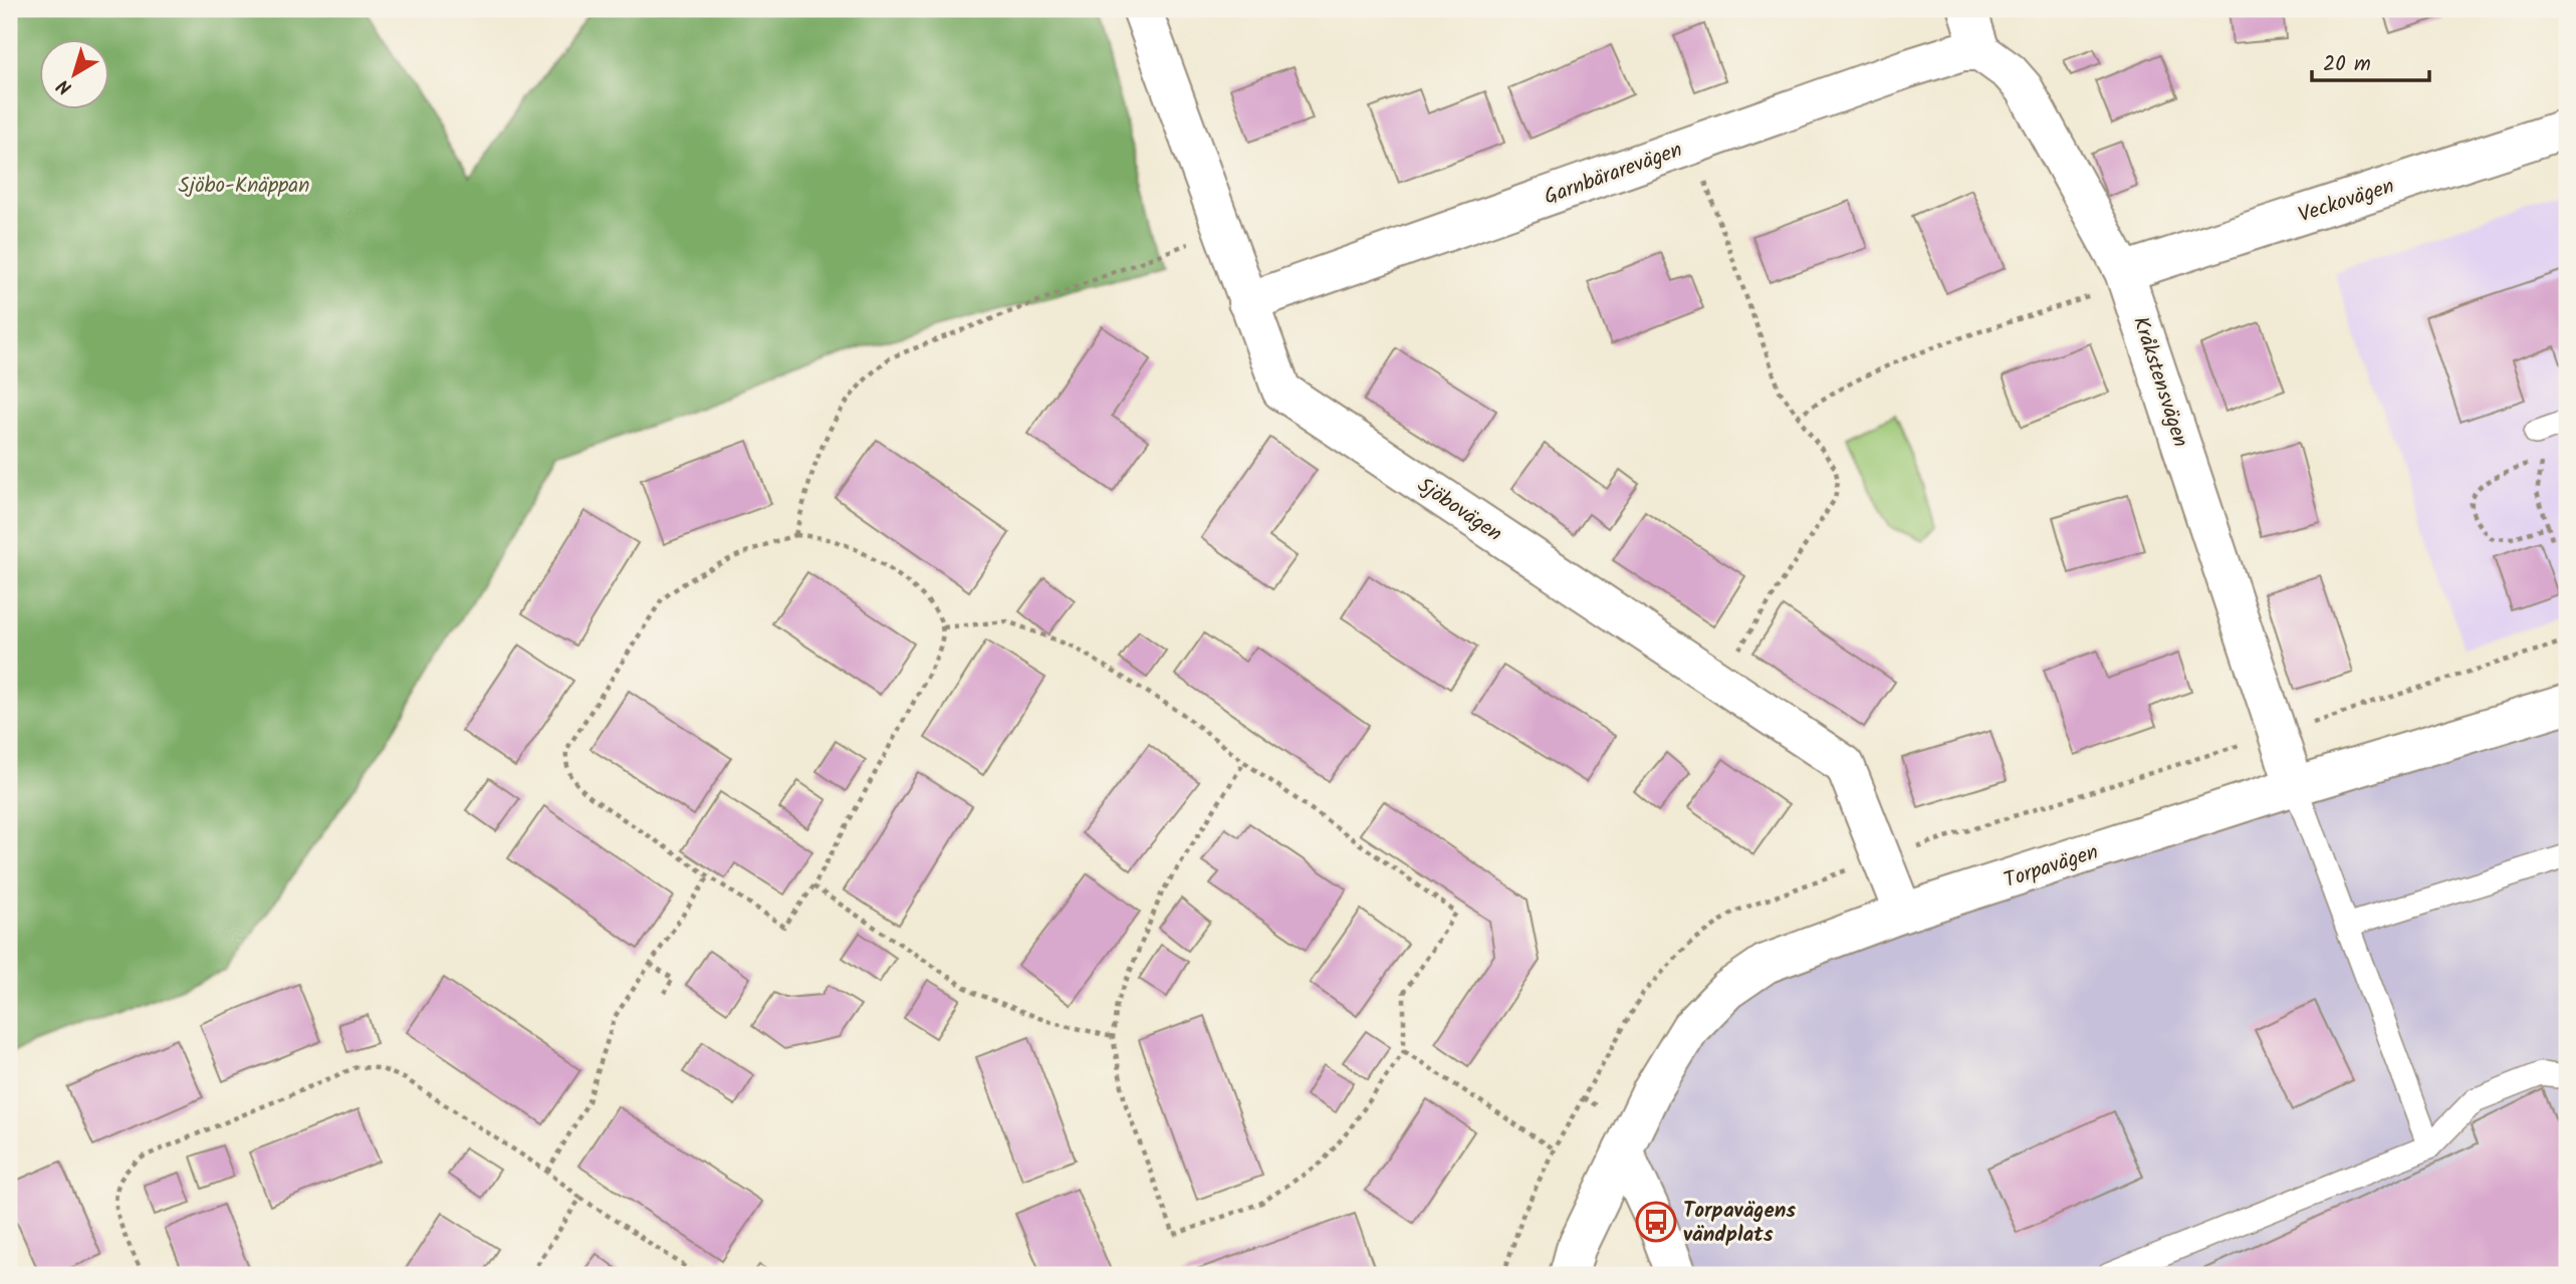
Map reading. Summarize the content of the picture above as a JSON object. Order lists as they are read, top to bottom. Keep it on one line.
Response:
{"streets":{"street":["Garnbärarevägen","Veckovägen","Kråkstensvägen","Sjöbovägen","Torpavägen"]},"crossings":[["Garnbärarevägen","Kråkstensvägen"],["Garnbärarevägen","Sjöbovägen"],["Veckovägen","Kråkstensvägen"],["Kråkstensvägen","Torpavägen"],["Sjöbovägen","Torpavägen"]],"parks":["Sjöbo-Knäppan"],"places":{"bus stop":["Torpavägens vändplats"]},"scale_bar":"20 m","north":"bottom left"}
